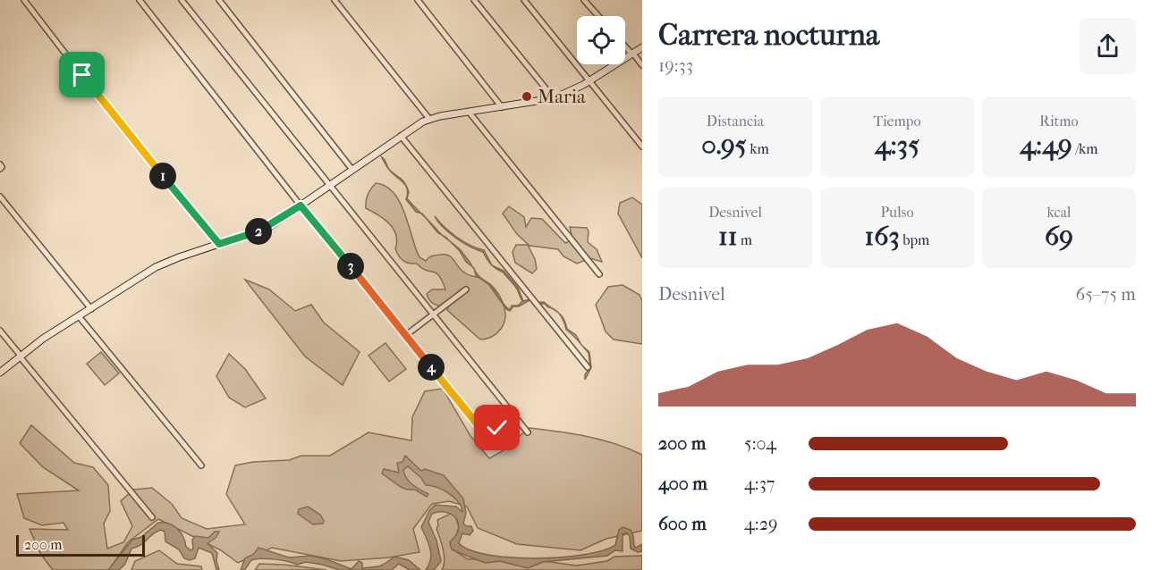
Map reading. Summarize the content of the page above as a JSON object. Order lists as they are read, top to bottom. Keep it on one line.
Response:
{"places":["Maria"],"scale_bar":"200 m","page":{"heading":["Carrera nocturna","19:33"],"stats":[["Distancia","0.95 km"],["Tiempo","4:35"],["Ritmo","4:49 /km"],["Desnivel","11 m"],["Pulso","163 bpm"],["kcal","69"]],"pins":["1","2","3","4"],"chart":["Desnivel","65–75 m"],"list":[{"name":"200 m","note":"5:04"},{"name":"400 m","note":"4:37"},{"name":"600 m","note":"4:29"}],"scale":"200 m"}}
